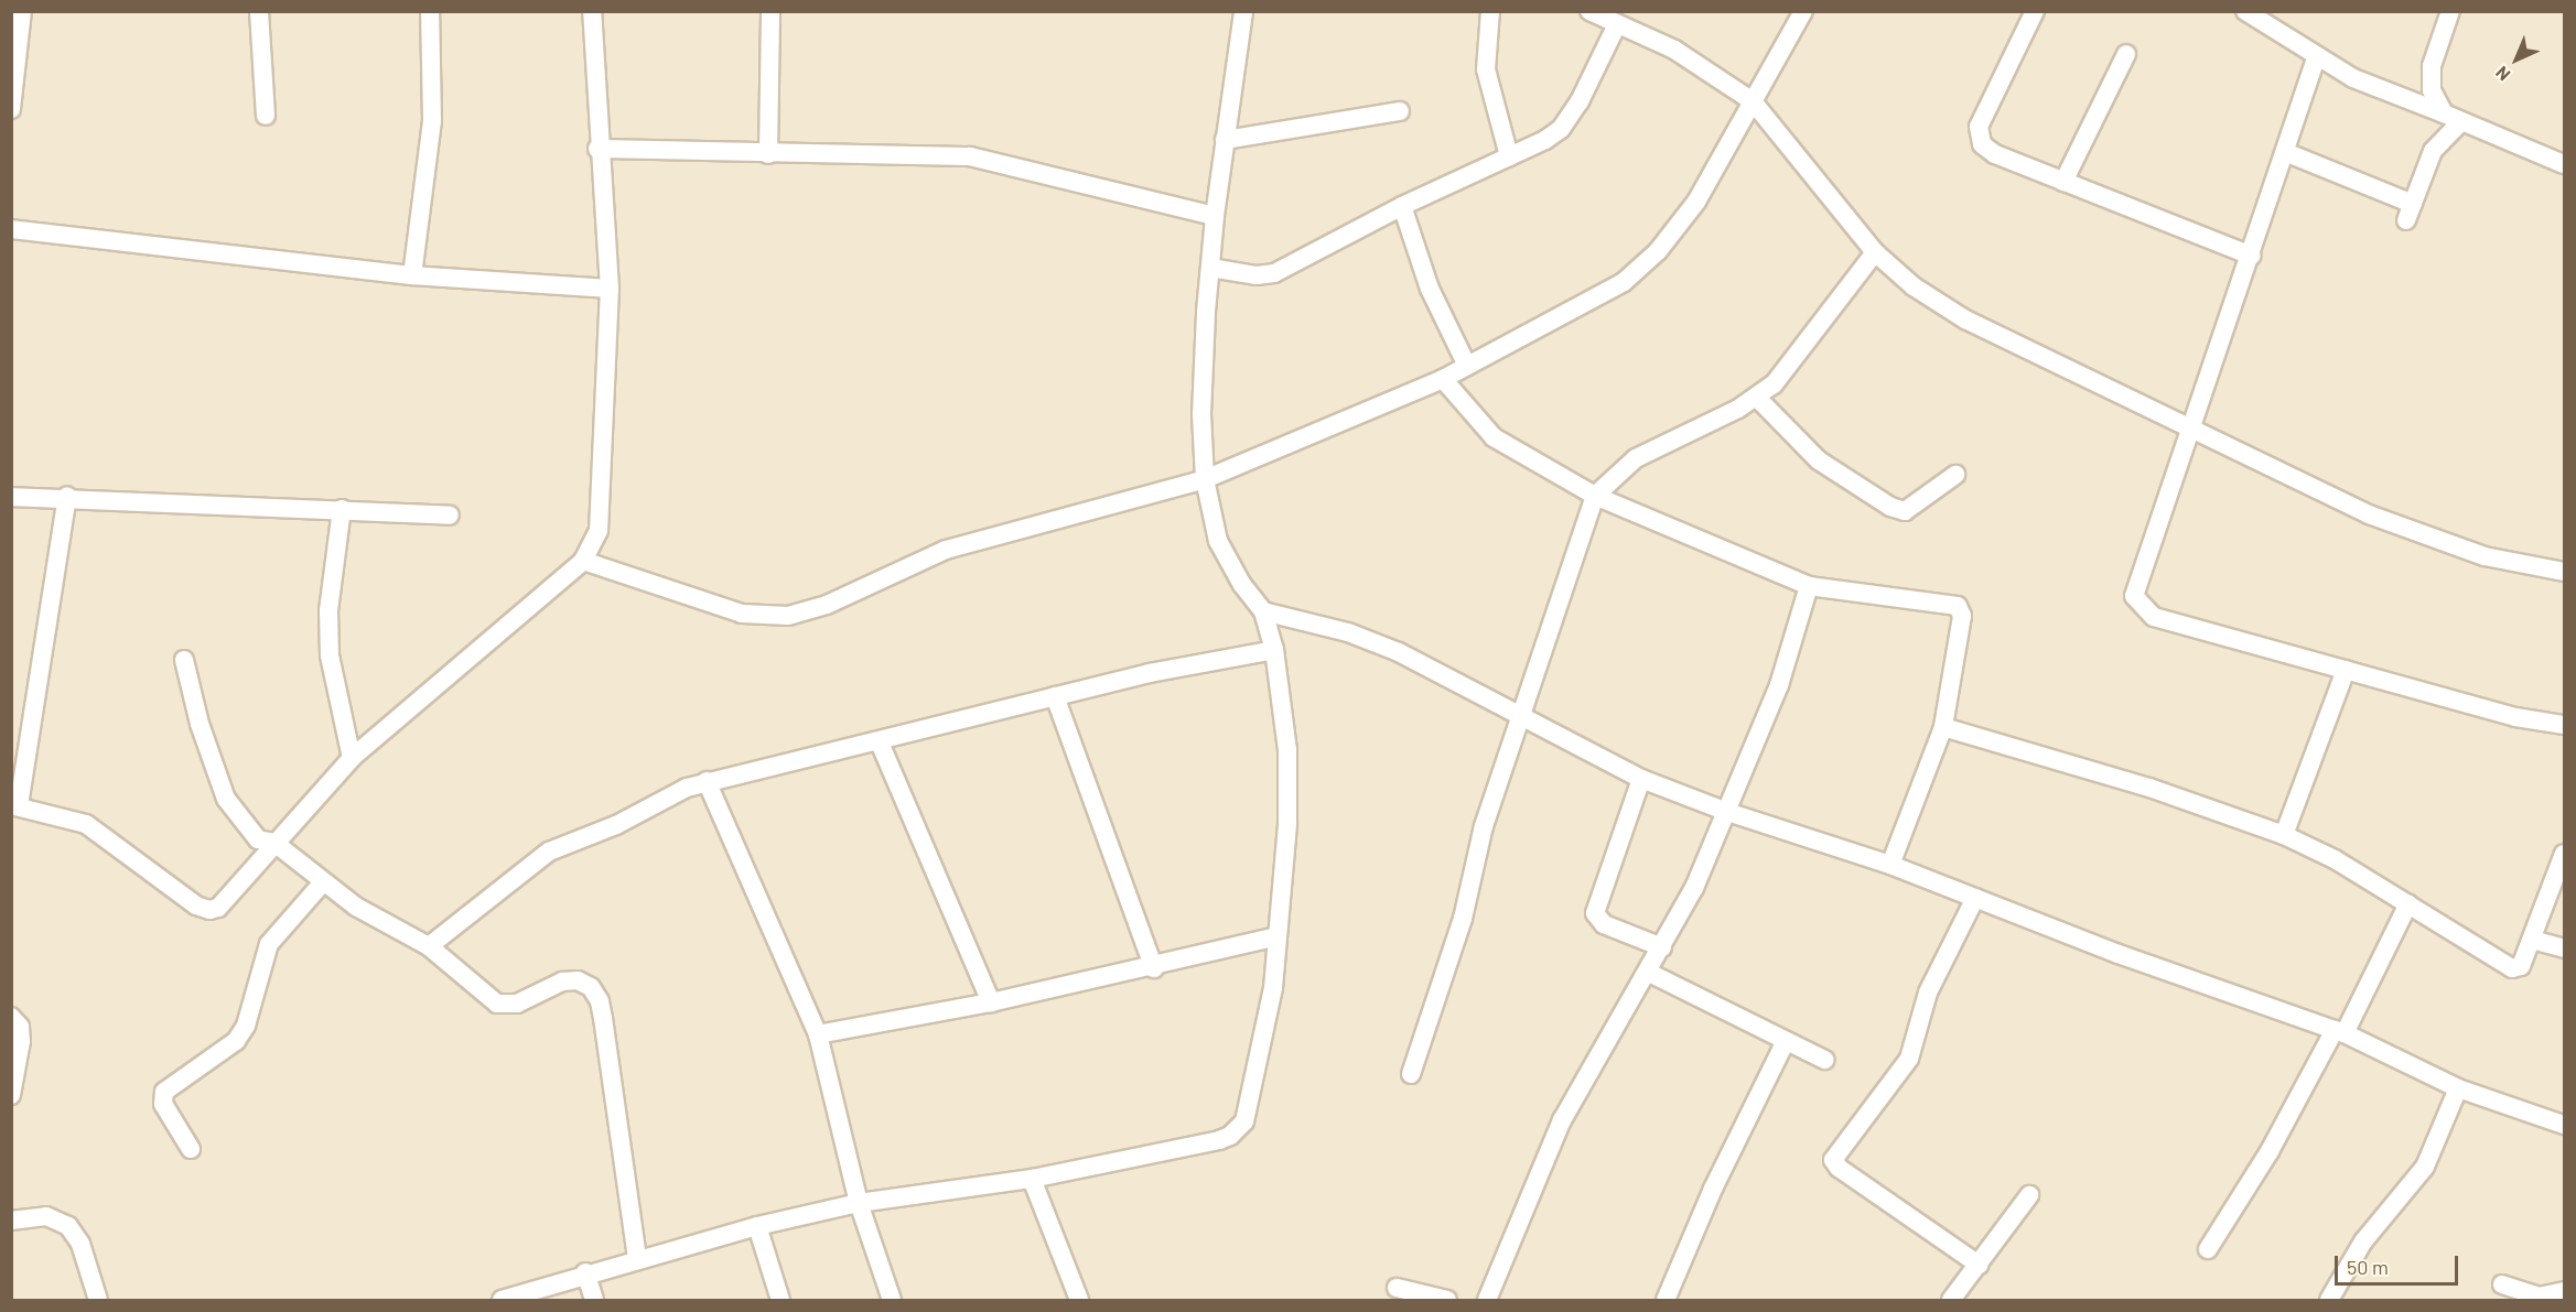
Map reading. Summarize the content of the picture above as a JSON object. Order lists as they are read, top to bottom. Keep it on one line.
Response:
{"scale_bar":"50 m","north":"bottom left"}
